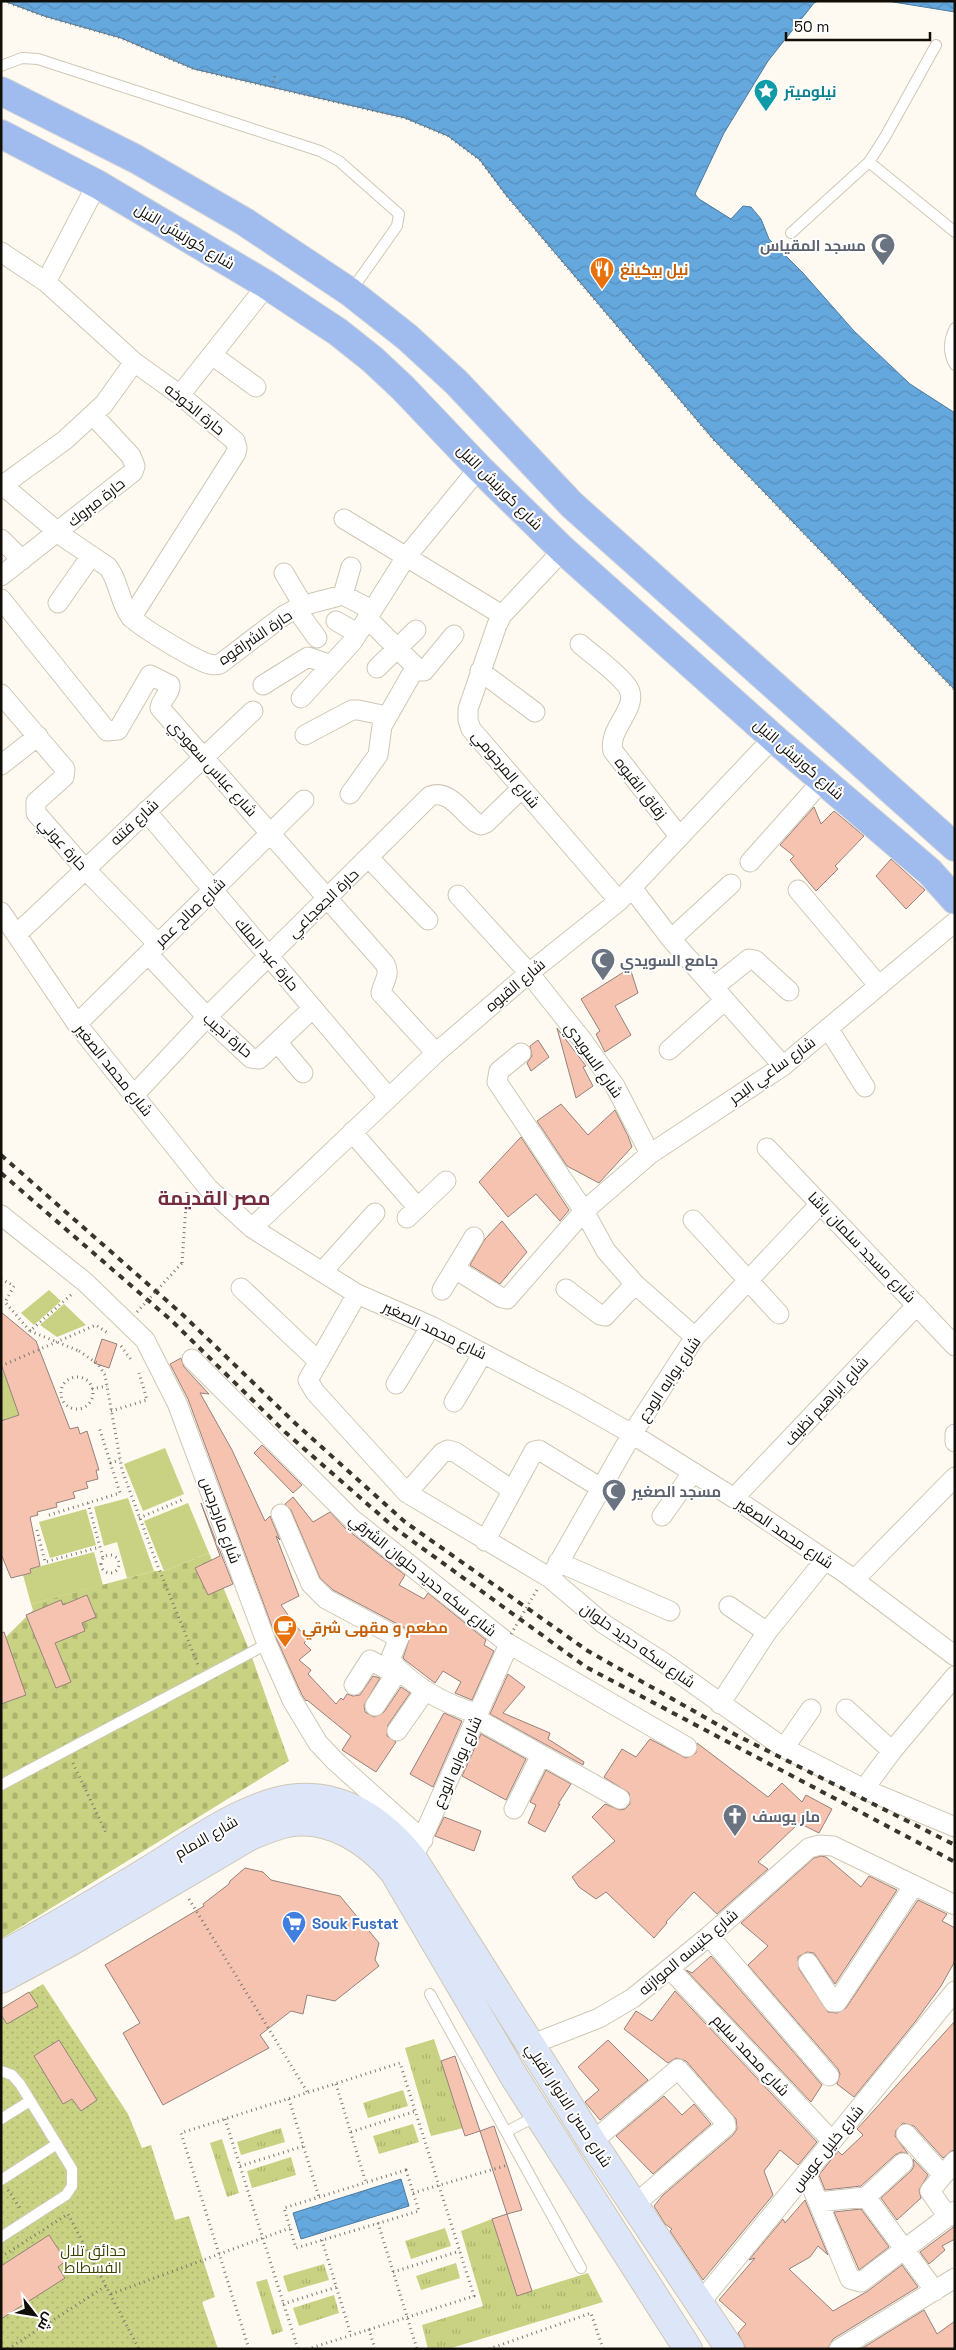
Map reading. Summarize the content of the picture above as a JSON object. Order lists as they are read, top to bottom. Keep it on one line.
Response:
{"streets":{"highway":["شارع كورنيش النيل"],"main road":["شارع الامام","شارع حسن الانوار القبلي"],"street":["حارة الخوخه","حارة مبروك","حارة الشراقوه","شارع عباس سعودي","شارع المرحومي","زقاق القبوه","شارع فتنه","حارة عوني","حارة الجعجاعي","شارع صالح عمر","حارة عبد الملك","شارع القبوه","حارة نجيب","شارع السويدي","شارع محمد الصغير","شارع ساعي البحر","شارع مسجد سلمان باشا","شارع بوابه الودع","شارع ابراهيم نظيف","شارع مارجرجس","شارع سكه حديد حلوان الشرقي","شارع سكه حديد حلوان","شارع كنيسه الموازنه","شارع محمد سليم","شارع خليل عويس"]},"crossings":[["شارع كورنيش النيل","شارع المرحومي"],["شارع كورنيش النيل","شارع القبوه"],["حارة الخوخه","حارة الشراقوه"],["شارع عباس سعودي","شارع فتنه"],["شارع عباس سعودي","حارة الجعجاعي"],["شارع عباس سعودي","شارع صالح عمر"],["شارع عباس سعودي","شارع القبوه"],["شارع المرحومي","حارة الجعجاعي"],["شارع المرحومي","شارع القبوه"],["شارع المرحومي","شارع ساعي البحر"],["زقاق القبوه","شارع القبوه"],["شارع فتنه","حارة عوني"],["شارع فتنه","حارة عبد الملك"],["شارع فتنه","شارع محمد الصغير"],["حارة عوني","شارع صالح عمر"],["حارة عوني","حارة نجيب"],["حارة الجعجاعي","حارة عبد الملك"],["حارة الجعجاعي","حارة نجيب"],["حارة الجعجاعي","شارع محمد الصغير"],["شارع صالح عمر","حارة عبد الملك"],["شارع صالح عمر","حارة نجيب"],["شارع صالح عمر","شارع محمد الصغير"],["حارة عبد الملك","شارع القبوه"],["حارة عبد الملك","حارة نجيب"],["شارع القبوه","شارع السويدي"],["شارع القبوه","شارع محمد الصغير"],["شارع السويدي","شارع ساعي البحر"],["شارع محمد الصغير","شارع بوابه الودع"],["شارع محمد الصغير","شارع ابراهيم نظيف"],["شارع مسجد سلمان باشا","شارع بوابه الودع"],["شارع مسجد سلمان باشا","شارع ابراهيم نظيف"],["شارع بوابه الودع","شارع مارجرجس"],["شارع بوابه الودع","شارع سكه حديد حلوان الشرقي"],["شارع بوابه الودع","شارع سكه حديد حلوان"],["شارع بوابه الودع","شارع الامام"],["شارع بوابه الودع","شارع حسن الانوار القبلي"],["شارع مارجرجس","شارع الامام"],["شارع مارجرجس","شارع حسن الانوار القبلي"],["شارع الامام","شارع حسن الانوار القبلي"],["شارع كنيسه الموازنه","شارع محمد سليم"],["شارع كنيسه الموازنه","شارع حسن الانوار القبلي"],["شارع محمد سليم","شارع خليل عويس"],["شارع حسن الانوار القبلي","شارع خليل عويس"]],"districts":["مصر القديمة"],"parks":["حدائق تلال الفسطاط"],"places":{"place":["نيلوميتر"],"mosque":["مسجد المقياس","جامع السويدي","مسجد الصغير"],"restaurant":["نيل بيكينغ"],"cafe":["مطعم و مقهى شرقي"],"church":["مار يوسف"],"supermarket":["Souk Fustat"]},"scale_bar":"50 m","north":"bottom right"}
